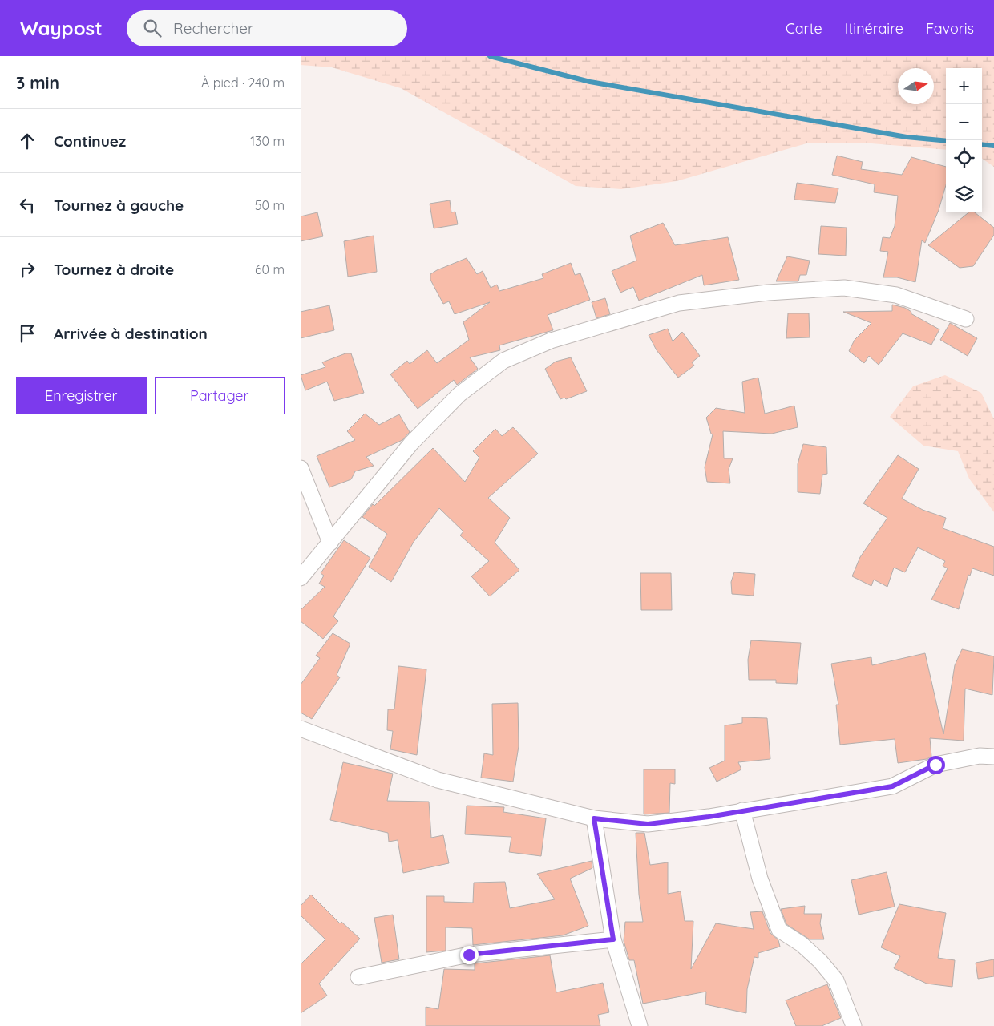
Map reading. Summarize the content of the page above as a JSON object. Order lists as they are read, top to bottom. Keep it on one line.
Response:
{"north":"right","page":{"header":"Waypost","search":"Rechercher","nav":["Carte","Itinéraire","Favoris"],"heading":["3 min","À pied · 240 m"],"map_buttons":["+","−"],"list":[["Continuez","130 m"],["Tournez à gauche","50 m"],["Tournez à droite","60 m"],"Arrivée à destination"],"buttons":["Enregistrer","Partager"]}}
